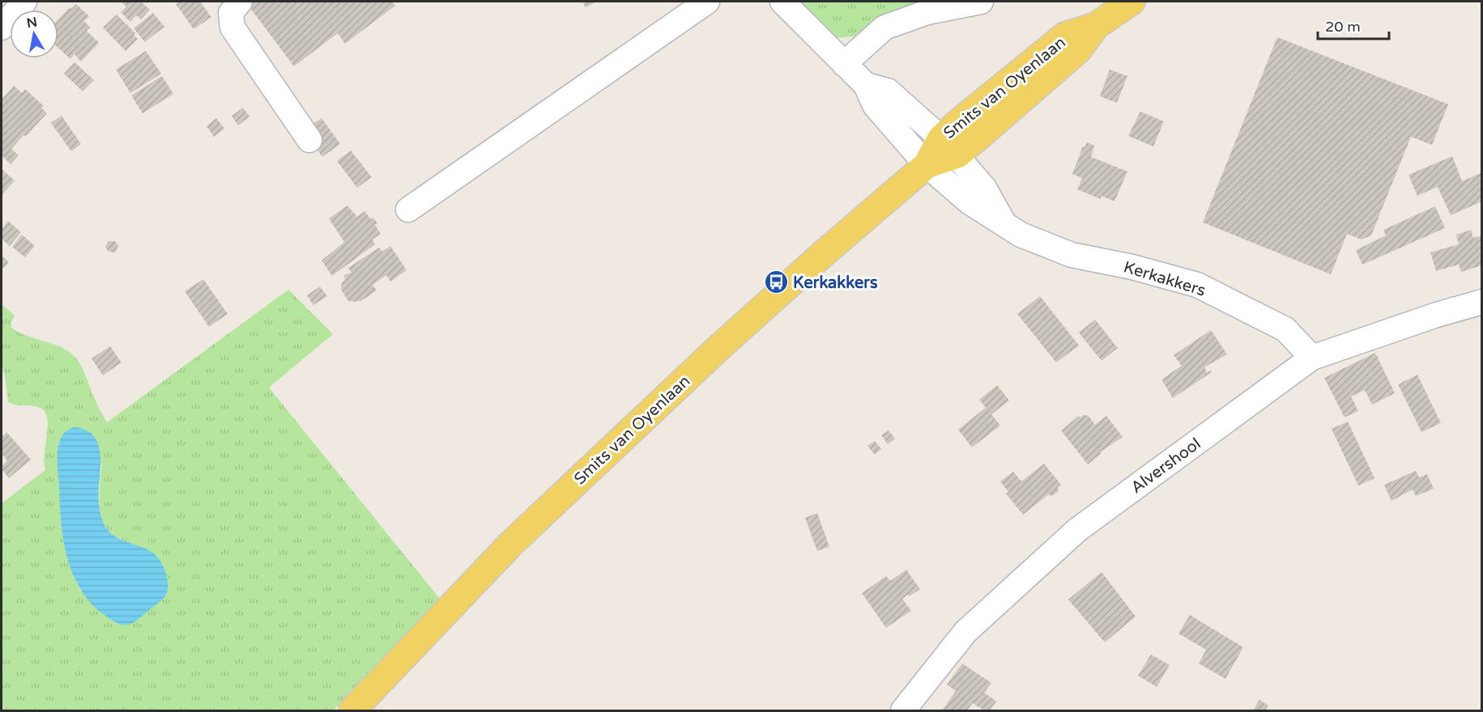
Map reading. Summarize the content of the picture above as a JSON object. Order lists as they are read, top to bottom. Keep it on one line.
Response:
{"streets":{"main road":["Smits van Oyenlaan"],"street":["Kerkakkers","Alvershool"]},"crossings":[["Smits van Oyenlaan","Kerkakkers"],["Kerkakkers","Alvershool"]],"places":{"bus stop":["Kerkakkers"]},"scale_bar":"20 m","north":"top"}
